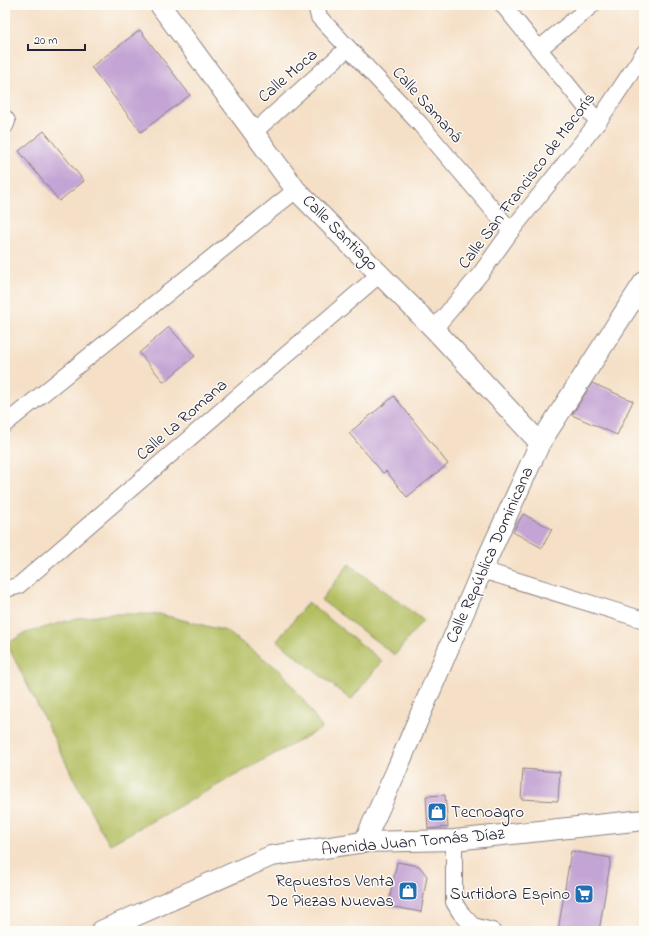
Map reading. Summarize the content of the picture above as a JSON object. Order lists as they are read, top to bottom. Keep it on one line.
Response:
{"streets":{"street":["Calle Moca","Calle Samaná","Calle San Francisco de Macorís","Calle Santiago","Calle La Romana","Calle República Dominicana","Avenida Juan Tomás Díaz"]},"crossings":[["Calle Moca","Calle Samaná"],["Calle Moca","Calle Santiago"],["Calle Samaná","Calle San Francisco de Macorís"],["Calle San Francisco de Macorís","Calle Santiago"],["Calle Santiago","Calle La Romana"],["Calle Santiago","Calle República Dominicana"],["Calle República Dominicana","Avenida Juan Tomás Díaz"]],"places":{"shop":["Tecnoagro","Repuestos Venta De Piezas Nuevas"],"supermarket":["Surtidora Espino"]},"scale_bar":"20 m"}
